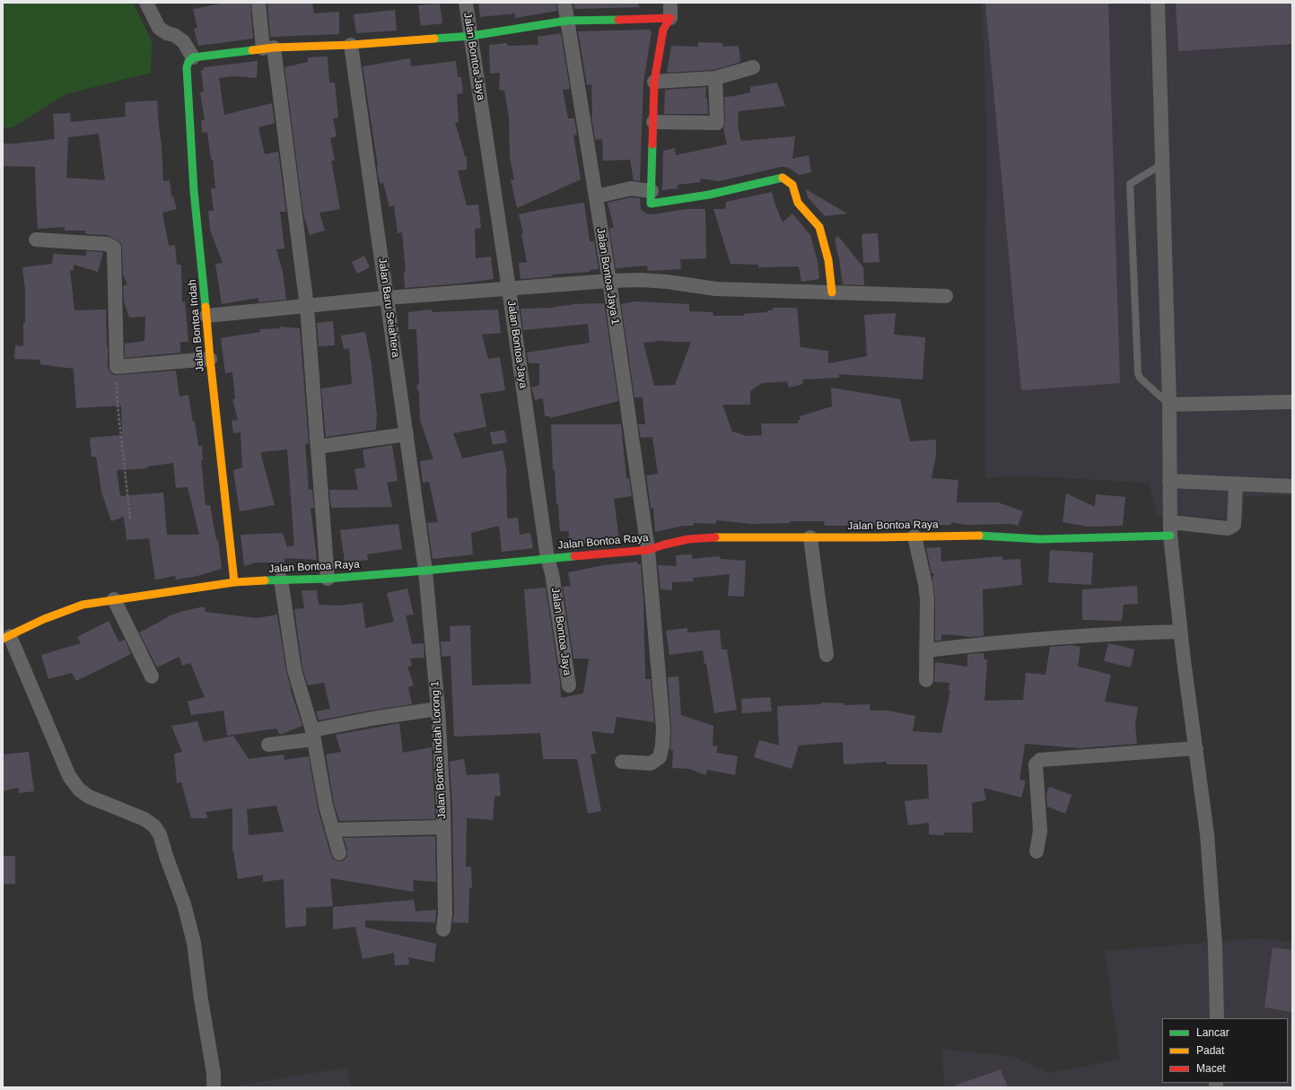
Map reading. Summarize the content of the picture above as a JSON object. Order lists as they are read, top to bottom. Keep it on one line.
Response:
{"streets":{"street":["Jalan Bontoa Jaya","Jalan Bontoa Jaya 1","Jalan Baru Seiahtera","Jalan Bontoa Indah","Jalan Bontoa Raya","Jalan Bontoa Indah Lorong 1"]},"crossings":[["Jalan Bontoa Jaya","Jalan Bontoa Raya"],["Jalan Bontoa Jaya 1","Jalan Bontoa Raya"],["Jalan Baru Seiahtera","Jalan Bontoa Raya"],["Jalan Baru Seiahtera","Jalan Bontoa Indah Lorong 1"],["Jalan Bontoa Indah","Jalan Bontoa Raya"],["Jalan Bontoa Raya","Jalan Bontoa Indah Lorong 1"]],"legend":["Lancar","Padat","Macet"]}
